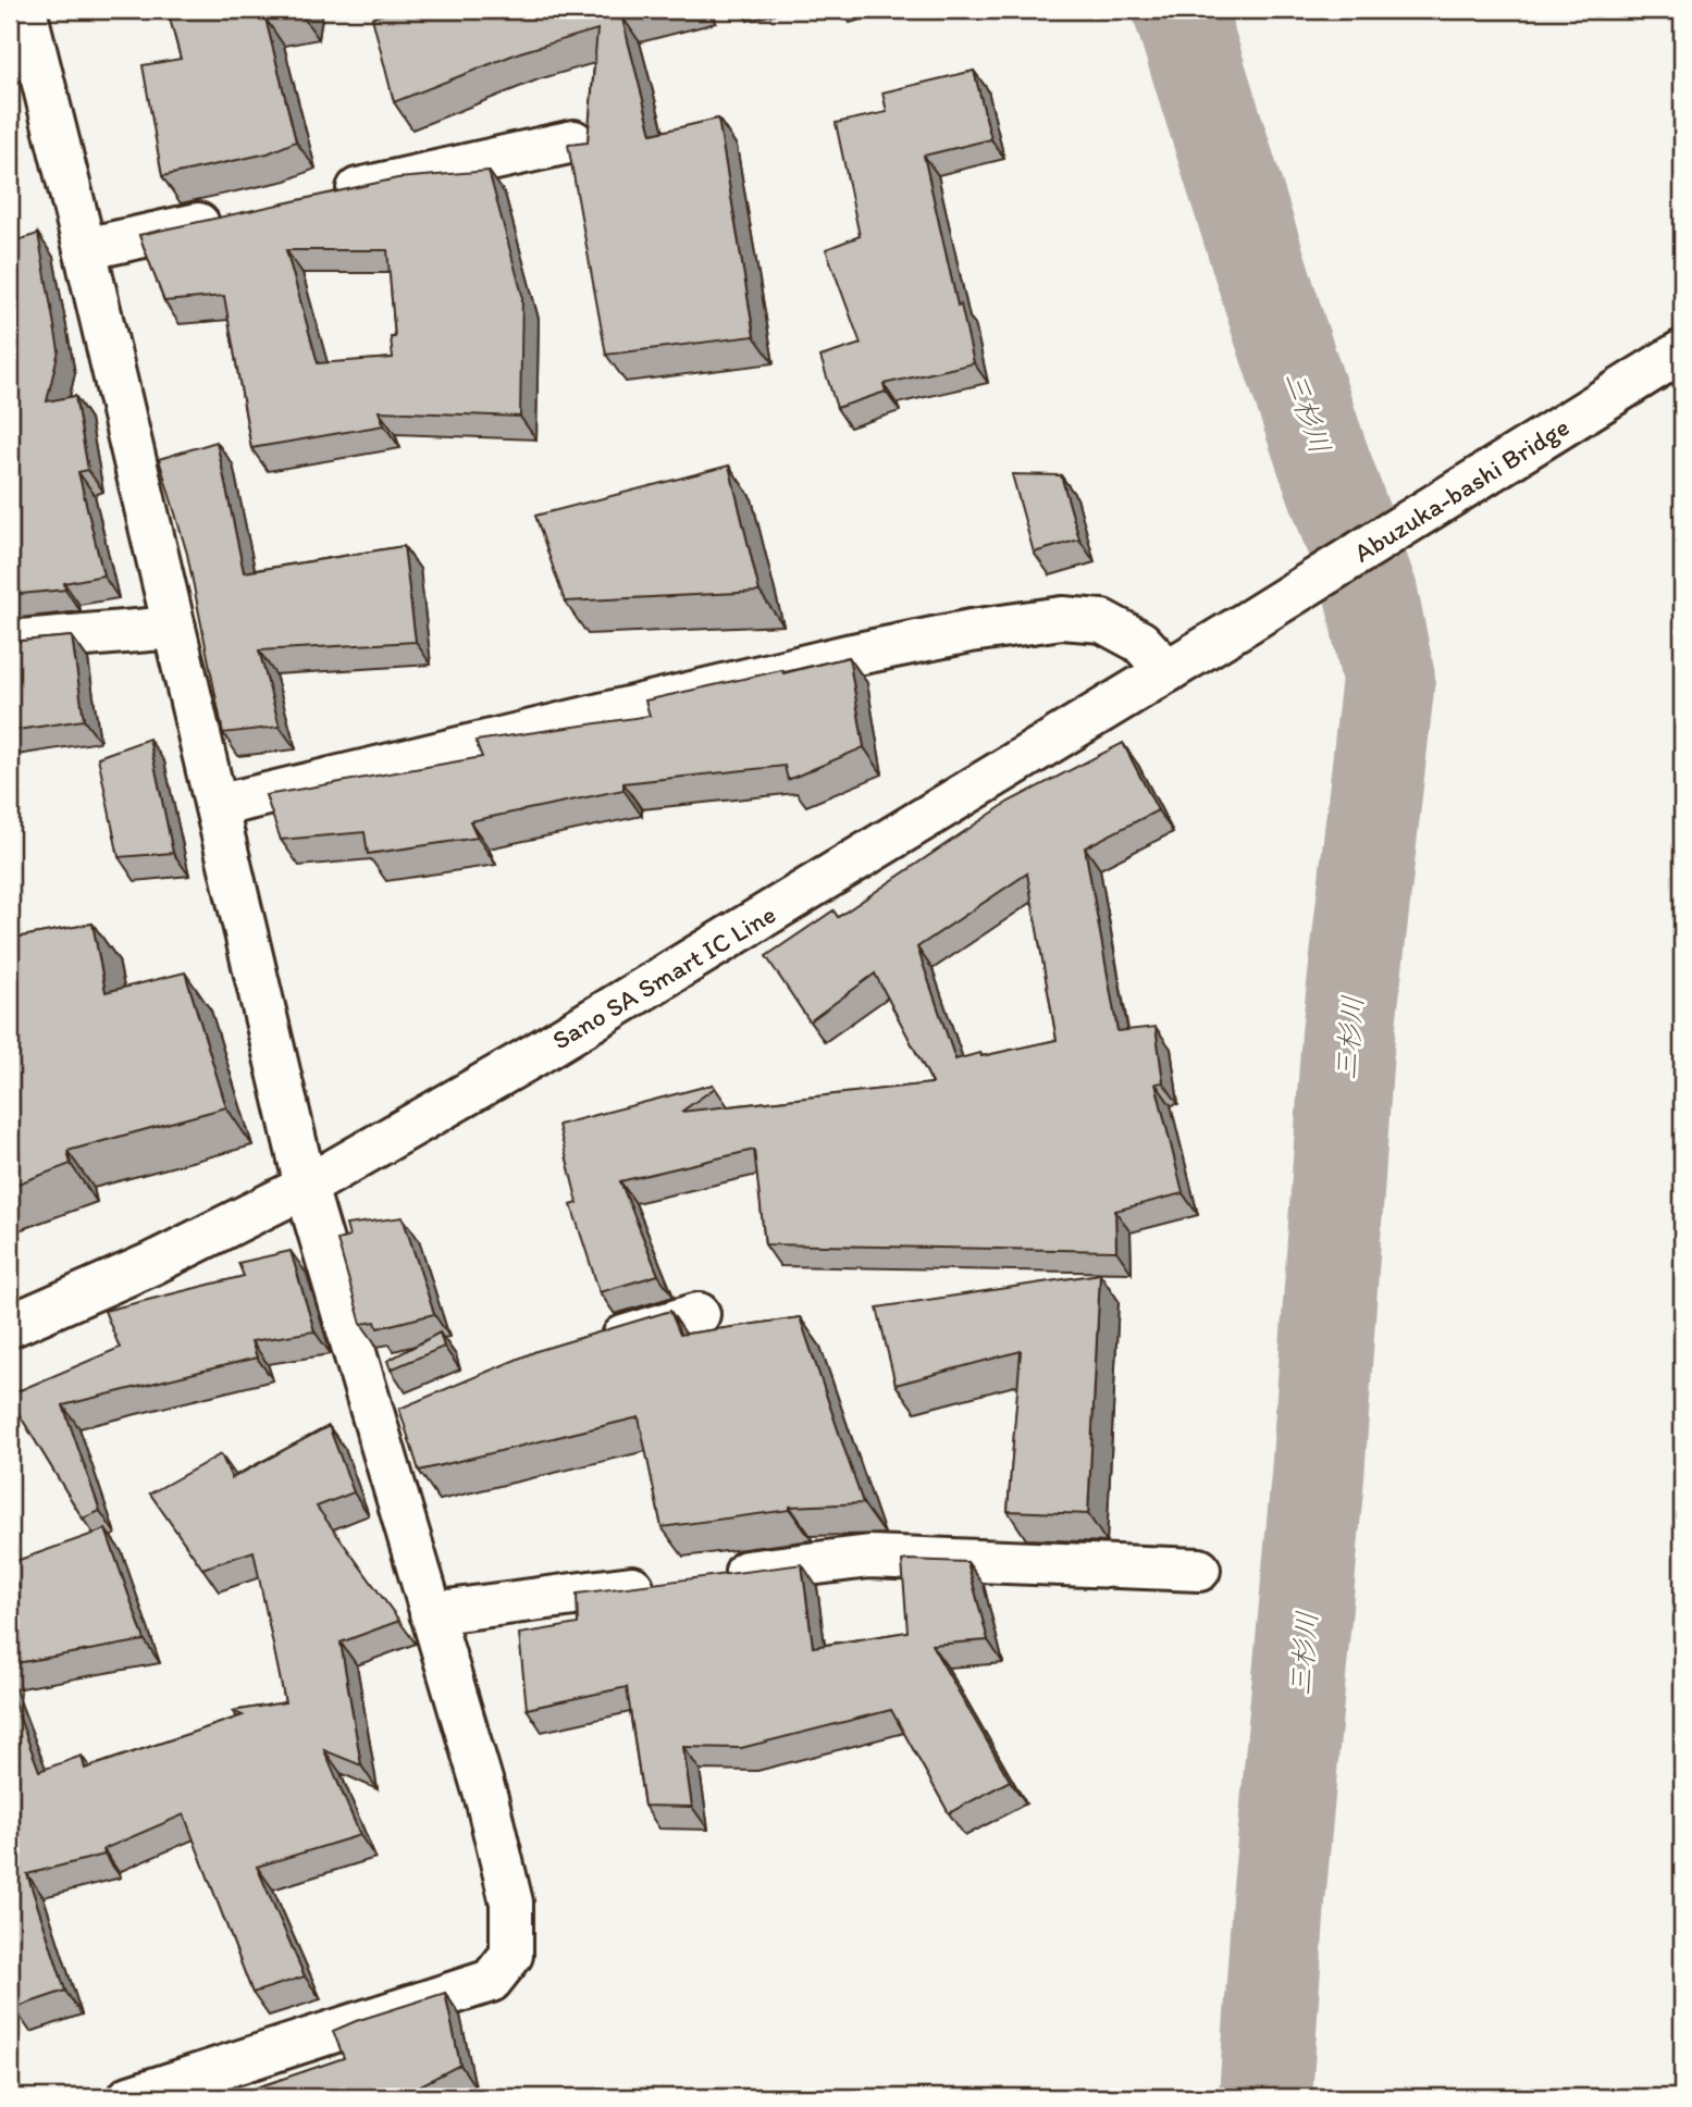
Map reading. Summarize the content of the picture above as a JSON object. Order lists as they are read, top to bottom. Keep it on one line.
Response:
{"streets":{"street":["Abuzuka-bashi Bridge","Sano SA Smart IC Line"]},"crossings":[["Abuzuka-bashi Bridge","Sano SA Smart IC Line"]],"water":["三杉川"]}
